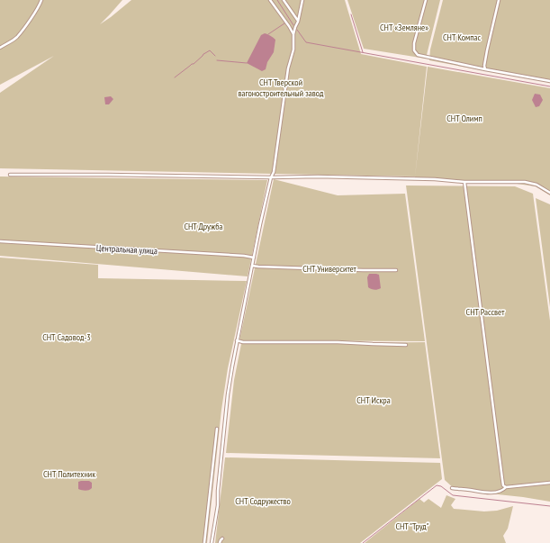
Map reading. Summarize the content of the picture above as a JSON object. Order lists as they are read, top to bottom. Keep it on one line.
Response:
{"streets":{"street":["Центральная улица"]},"parks":["СНТ «Земляне»","СНТ Компас","СНТ Тверской вагоностроительный завод","СНТ Олимп","СНТ Дружба","СНТ Университет","СНТ Рассвет","СНТ Садовод-3","СНТ Искра","СНТ Политехник","СНТ Содружество","СНТ \"Труд\""]}
